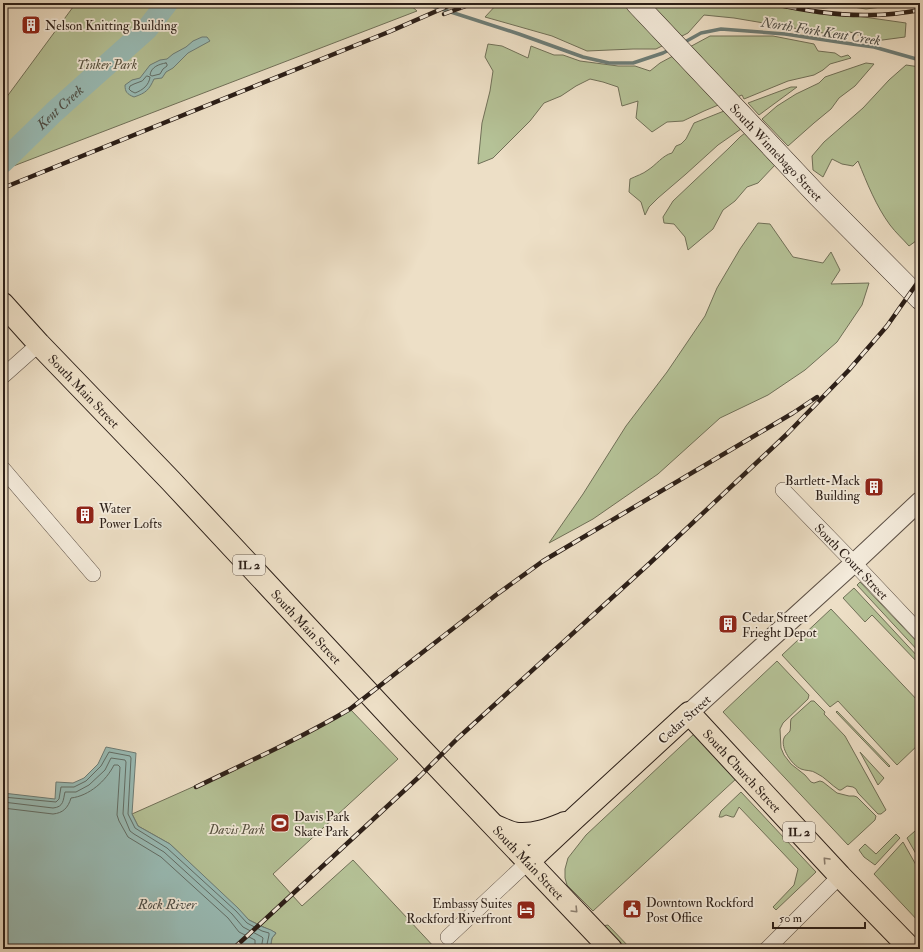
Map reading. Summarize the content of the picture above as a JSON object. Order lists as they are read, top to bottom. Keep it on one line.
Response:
{"streets":{"main road":["South Winnebago Street","South Main Street","IL 2","Cedar Street","South Church Street"],"street":["South Court Street"]},"crossings":[["South Main Street","IL 2"],["South Main Street","Cedar Street"],["South Court Street","Cedar Street"],["IL 2","Cedar Street"],["Cedar Street","South Church Street"]],"one_way":["South Church Street"],"water":["North Fork Kent Creek","Kent Creek","Rock River"],"parks":["Tinker Park","Davis Park"],"places":{"building":["Nelson Knitting Building","Bartlett-Mack Building","Water Power Lofts","Cedar Street Frieght Depot"],"sports":["Davis Park Skate Park"],"public building":["Downtown Rockford Post Office"],"hotel":["Embassy Suites Rockford Riverfront"]},"scale_bar":"50 m"}
